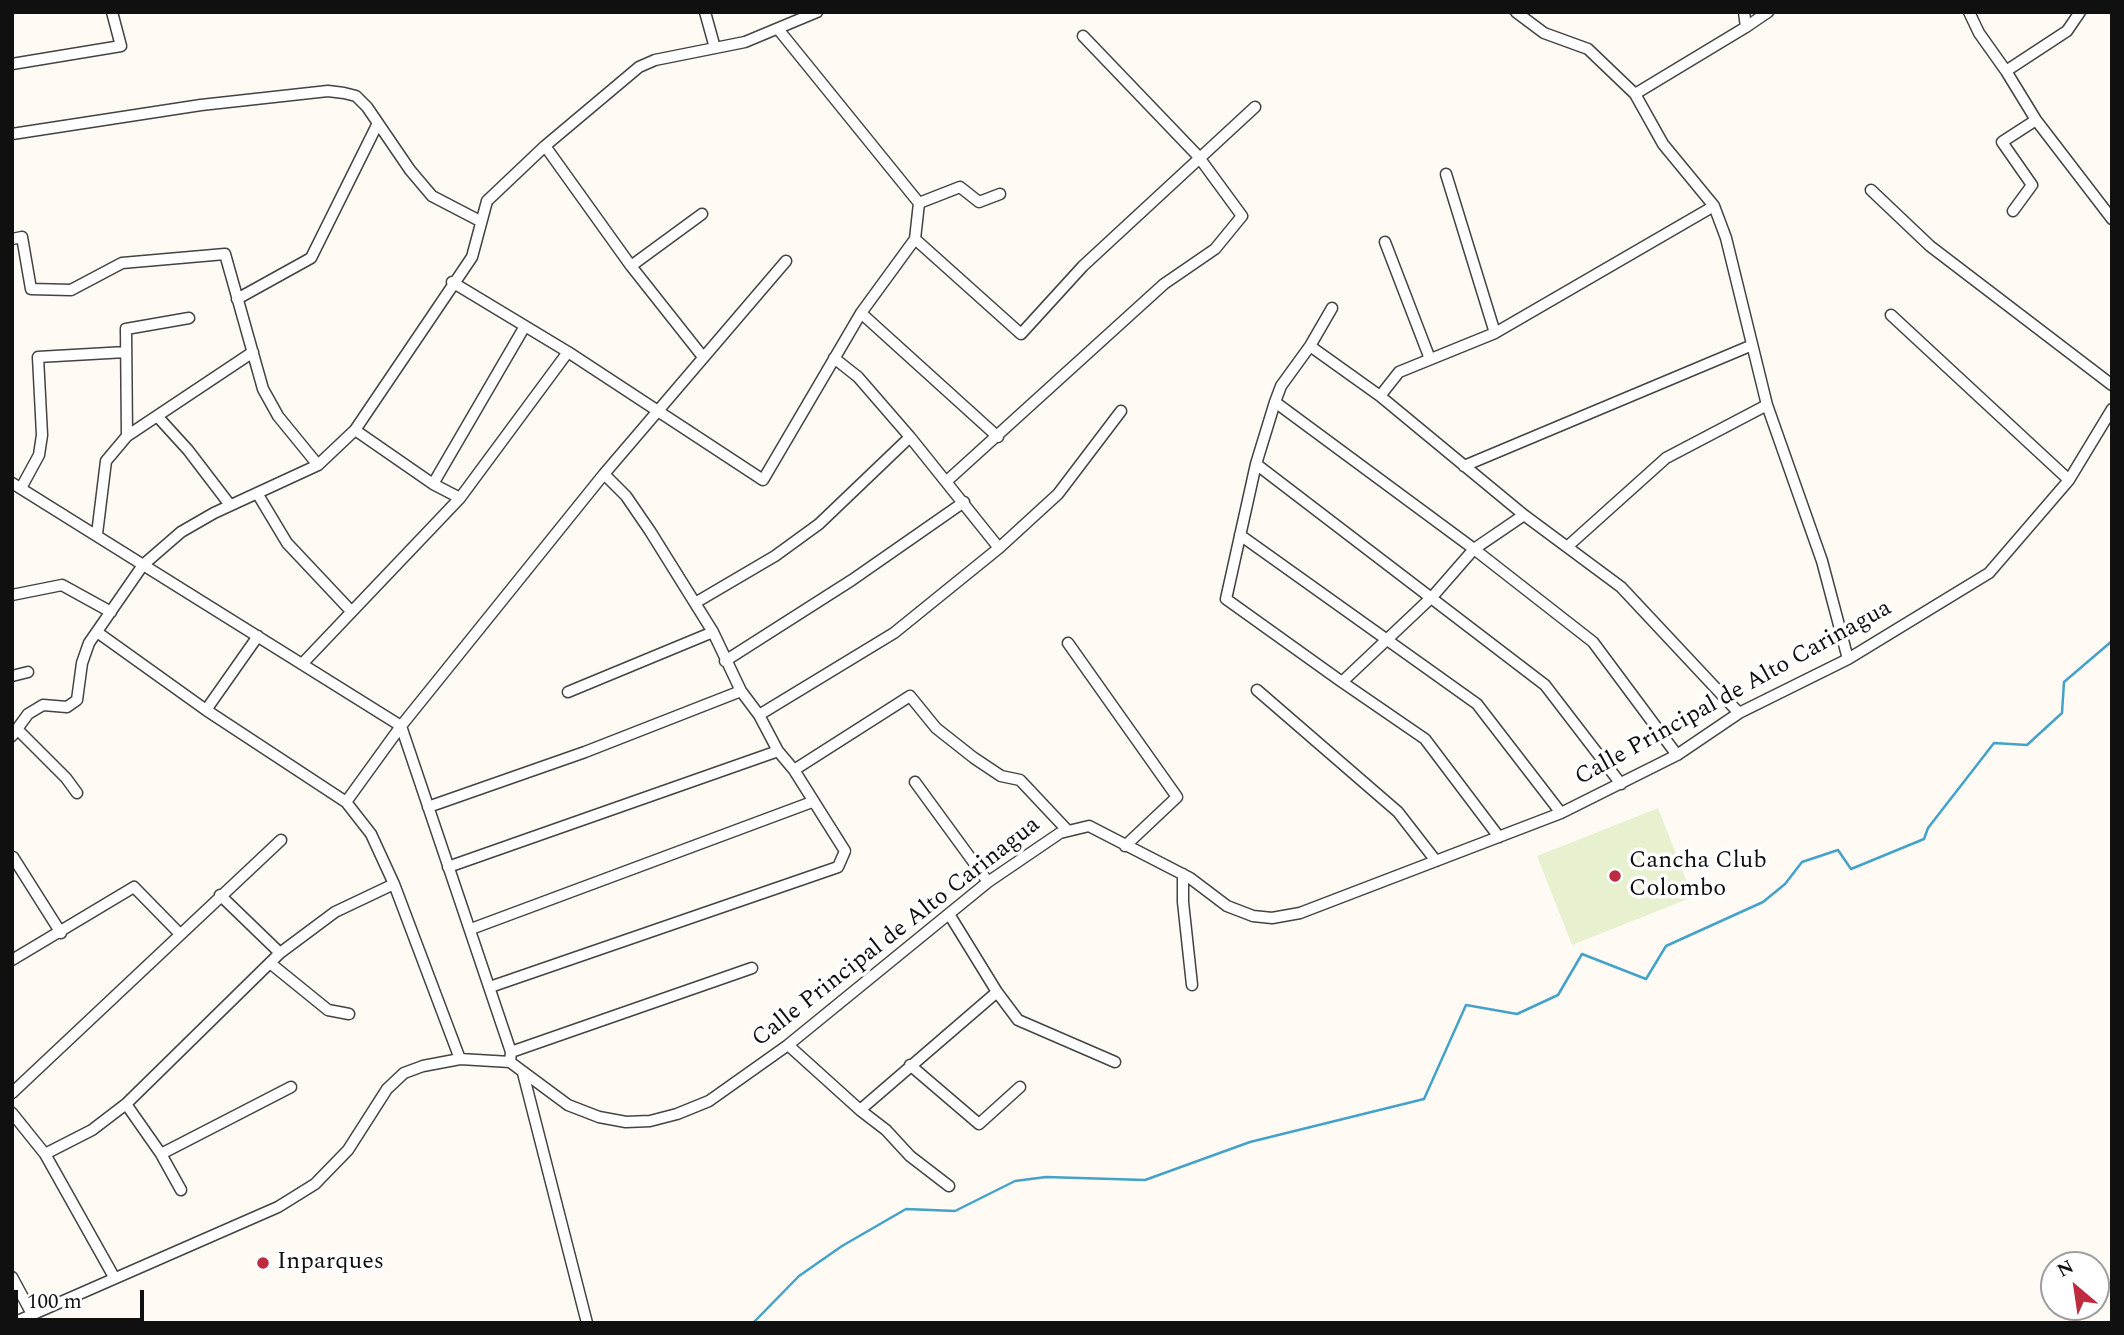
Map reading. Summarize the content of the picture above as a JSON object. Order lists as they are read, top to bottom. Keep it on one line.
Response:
{"streets":{"street":["Calle Principal de Alto Carinagua"]},"places":["Cancha Club Colombo","Inparques"],"scale_bar":"100 m","north":"top left"}
